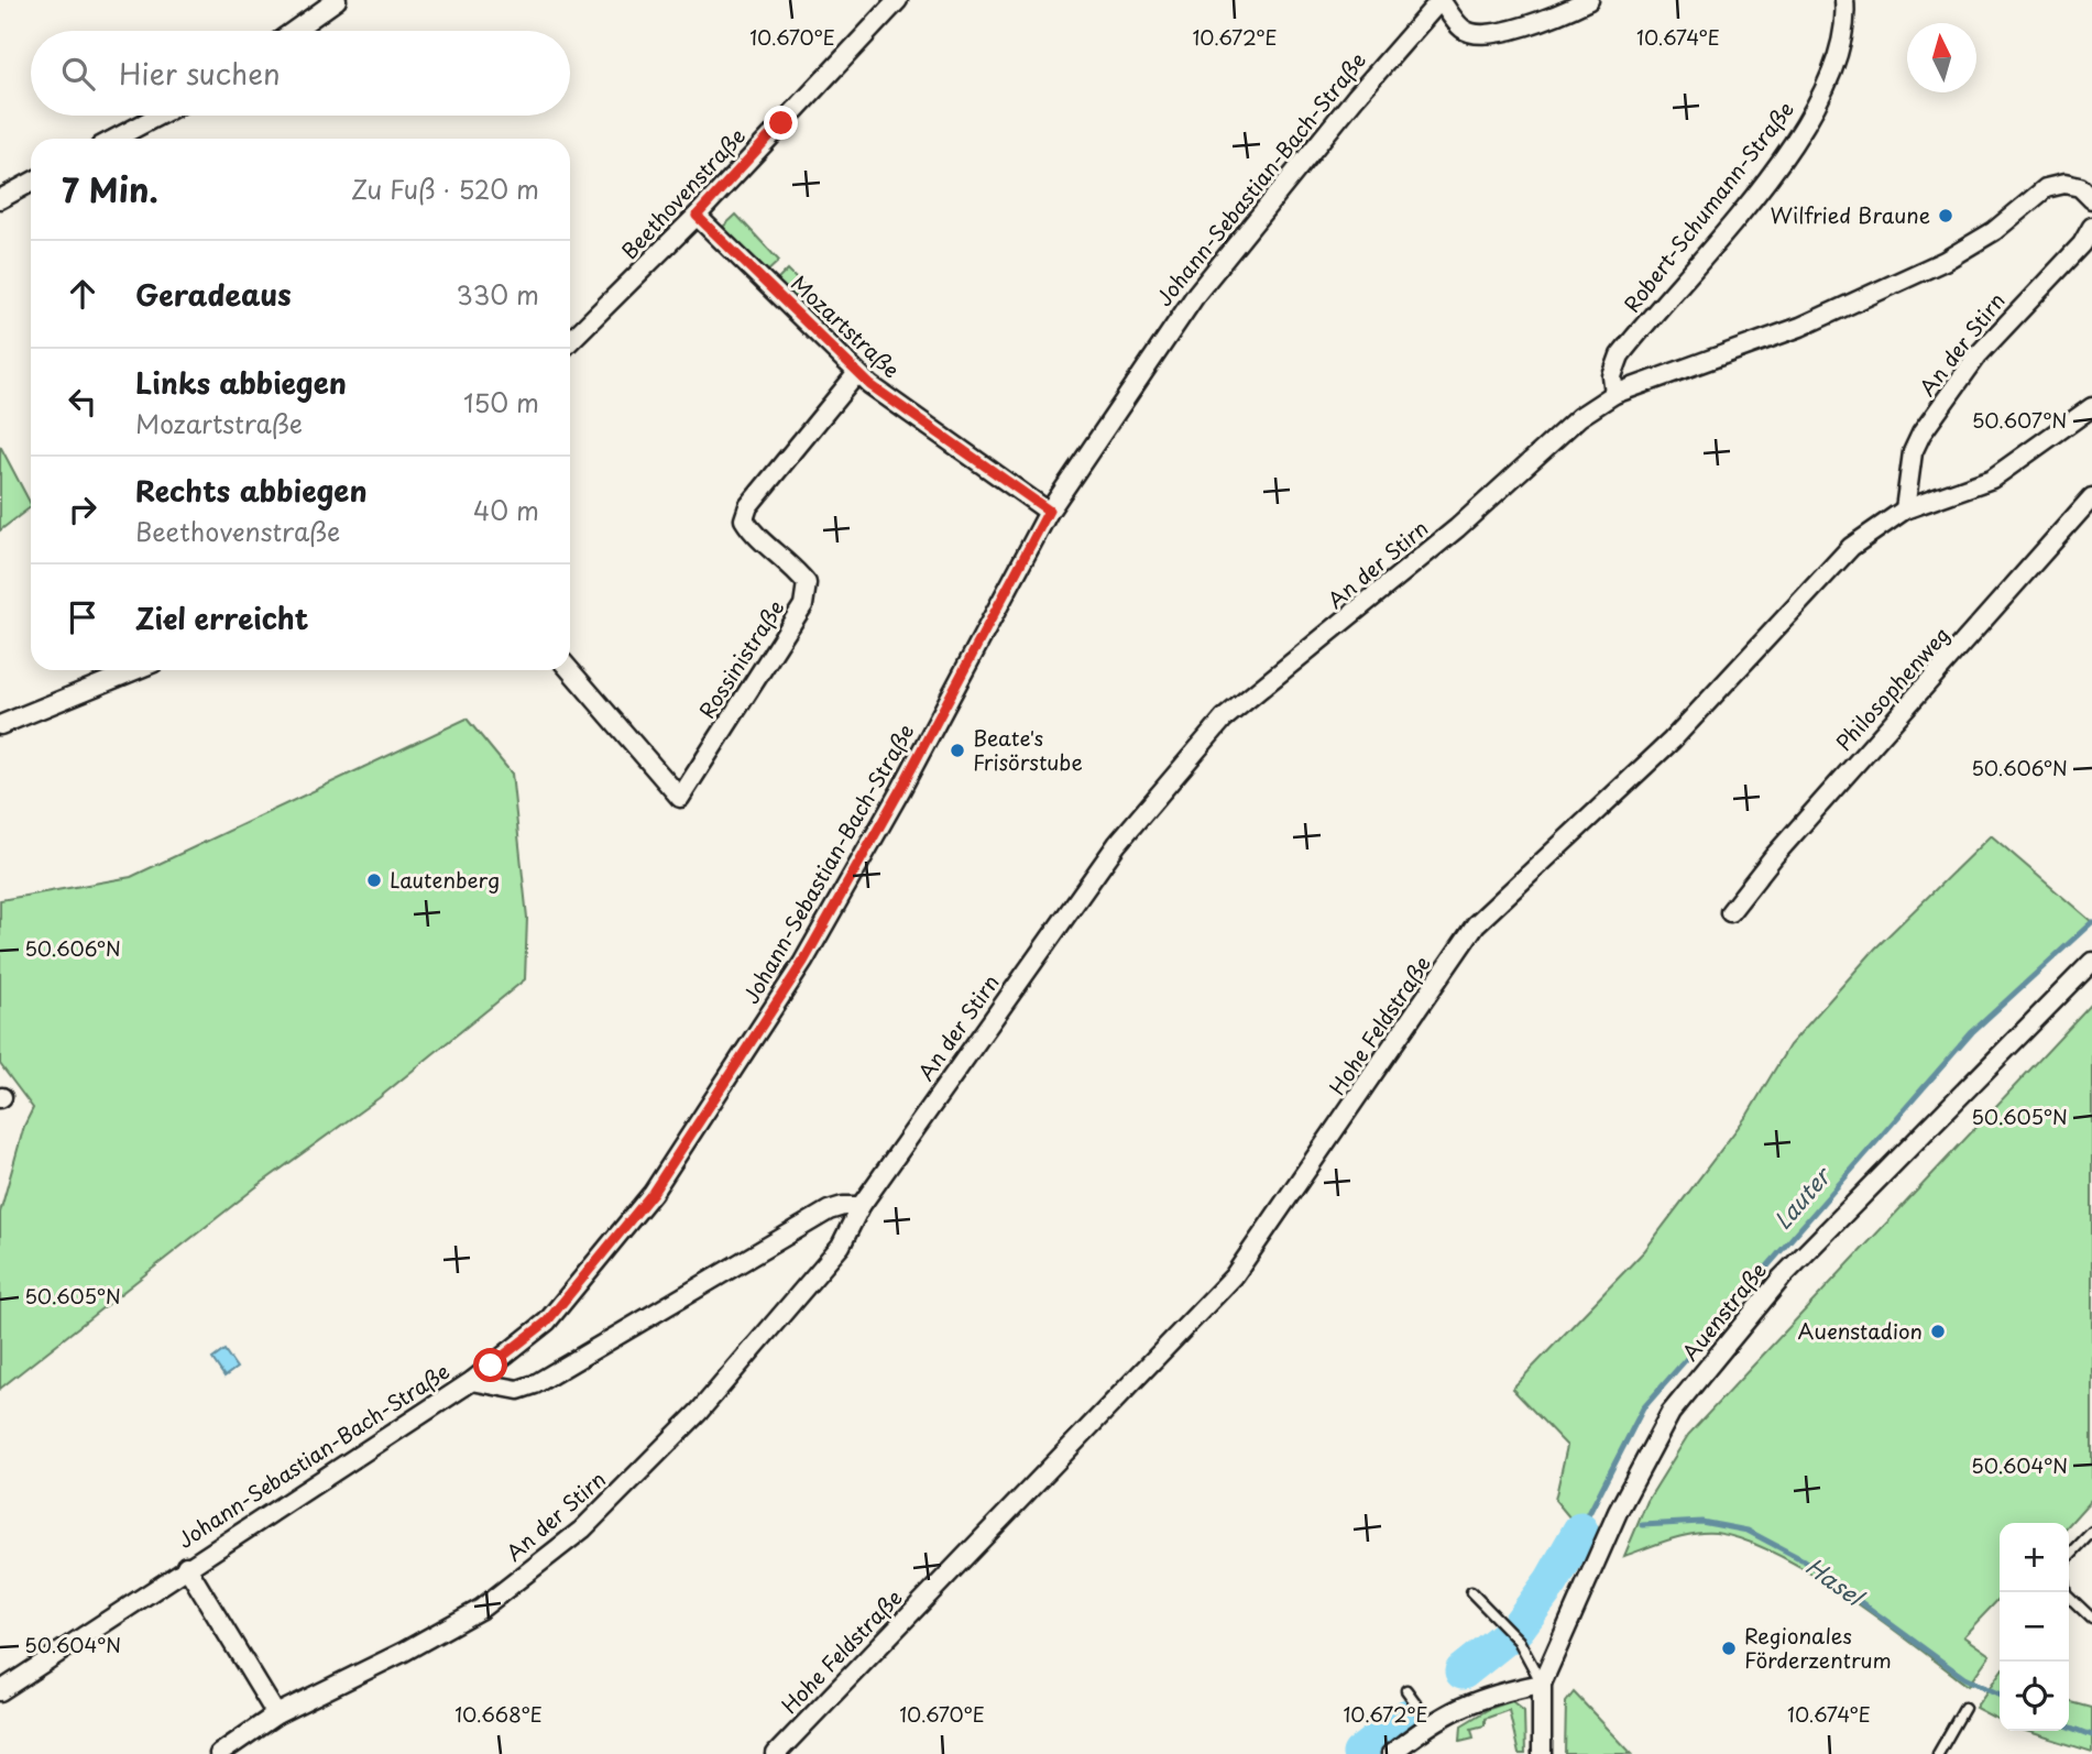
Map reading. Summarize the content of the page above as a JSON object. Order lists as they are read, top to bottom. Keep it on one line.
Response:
{"streets":{"street":["Johann-Sebastian-Bach-Straße","Beethovenstraße","Robert-Schumann-Straße","Mozartstraße","An der Stirn","Rossinistraße","Philosophenweg","Hohe Feldstraße","Auenstraße"]},"crossings":[["Johann-Sebastian-Bach-Straße","Mozartstraße"],["Beethovenstraße","Mozartstraße"],["Robert-Schumann-Straße","An der Stirn"],["Mozartstraße","Rossinistraße"],["An der Stirn","Hohe Feldstraße"]],"water":["Lauter","Hasel"],"places":["Wilfried Braune","Beate's Frisörstube","Lautenberg","Auenstadion","Regionales Förderzentrum"],"north":"top","page":{"search":"Hier suchen","heading":["7 Min.","Zu Fuß · 520 m"],"list":[["Geradeaus","330 m"],["Links abbiegen","Mozartstraße","150 m"],["Rechts abbiegen","Beethovenstraße","40 m"],"Ziel erreicht"],"map_buttons":["+","−"]},"coordinates":["10.670°E","10.672°E","10.674°E","50.607°N","50.606°N","50.605°N","50.604°N","10.668°E"]}
